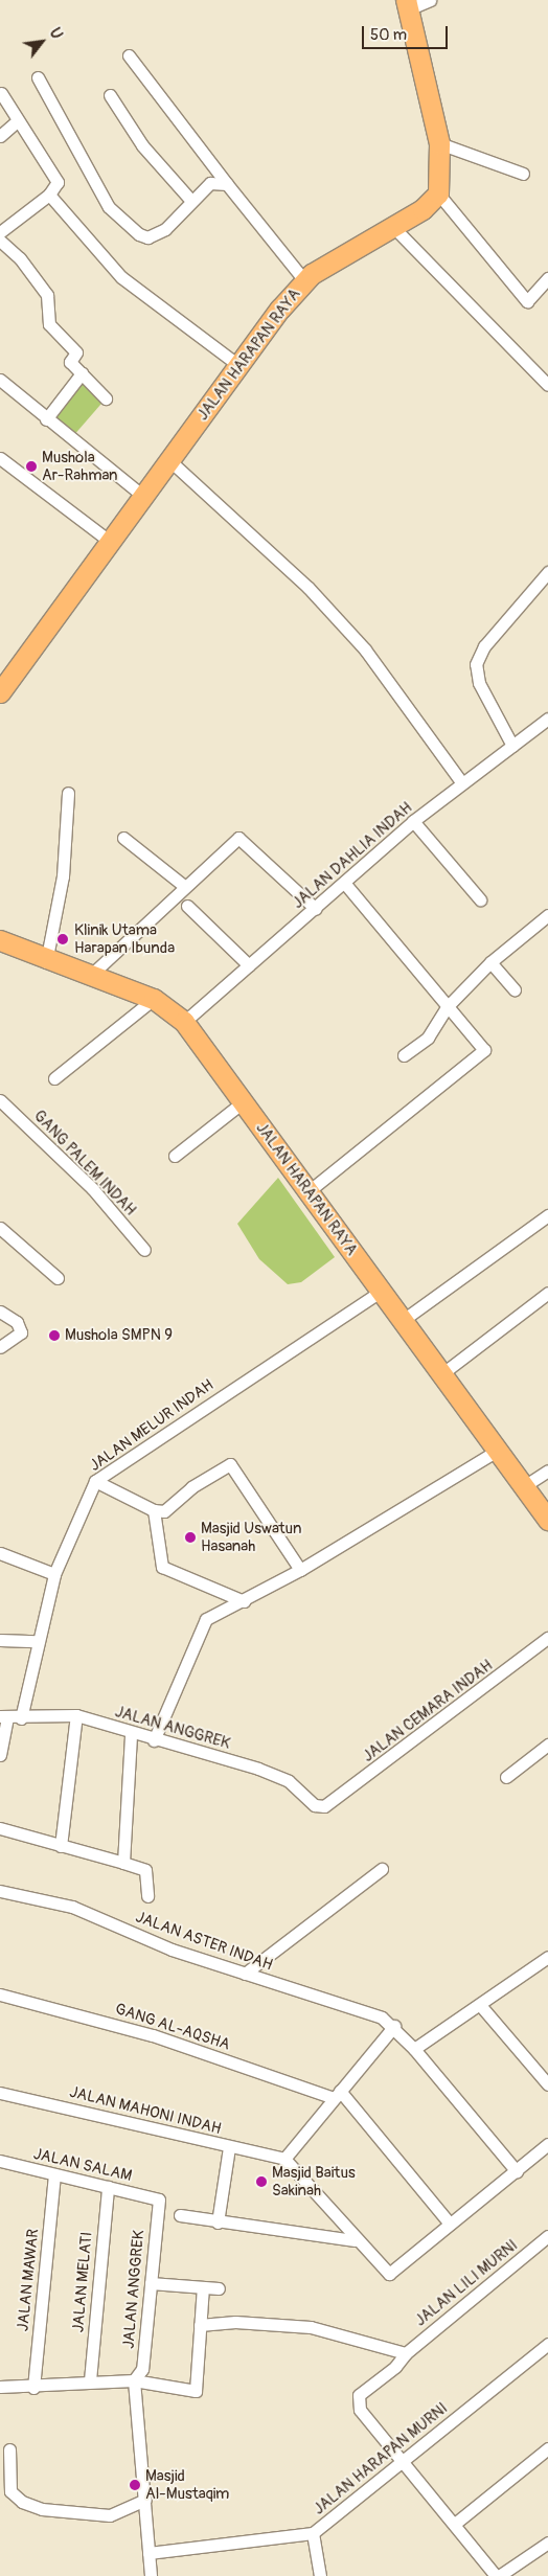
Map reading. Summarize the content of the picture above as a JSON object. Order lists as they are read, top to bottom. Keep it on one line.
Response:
{"streets":{"main road":["JALAN HARAPAN RAYA"],"street":["JALAN DAHLIA INDAH","GANG PALEM INDAH","JALAN MELUR INDAH","JALAN CEMARA INDAH","JALAN ANGGREK","JALAN ASTER INDAH","GANG AL-AQSHA","JALAN MAHONI INDAH","JALAN SALAM","JALAN MAWAR","JALAN MELATI","JALAN LILI MURNI","JALAN HARAPAN MURNI"]},"crossings":[["JALAN HARAPAN RAYA","JALAN DAHLIA INDAH"],["JALAN HARAPAN RAYA","JALAN MELUR INDAH"],["JALAN MELUR INDAH","JALAN ANGGREK"],["JALAN CEMARA INDAH","JALAN ANGGREK"],["JALAN ANGGREK","JALAN SALAM"],["JALAN SALAM","JALAN MAWAR"],["JALAN SALAM","JALAN MELATI"],["JALAN LILI MURNI","JALAN HARAPAN MURNI"]],"places":["Mushola Ar-Rahman","Klinik Utama Harapan Ibunda","Mushola SMPN 9","Masjid Uswatun Hasanah","Masjid Baitus Sakinah","Masjid Al-Mustaqim"],"scale_bar":"50 m","north":"top right"}
